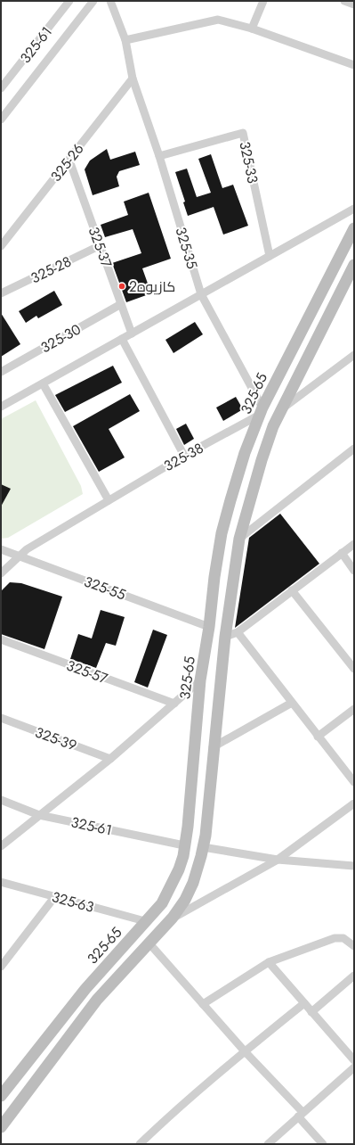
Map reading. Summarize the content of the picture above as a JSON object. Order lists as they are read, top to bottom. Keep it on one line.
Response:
{"streets":{"street":["325-61","325-26","325-33","325-37","325-35","325-28","325-30","325-65","325-38","325-55","325-57","325-39","325-63"]},"crossings":[["325-61","325-65"],["325-26","325-37"],["325-26","325-35"],["325-33","325-35"],["325-37","325-28"],["325-37","325-30"],["325-35","325-65"],["325-35","325-38"],["325-65","325-38"],["325-65","325-55"],["325-65","325-63"],["325-38","325-55"]],"places":["كازيوه2"]}
